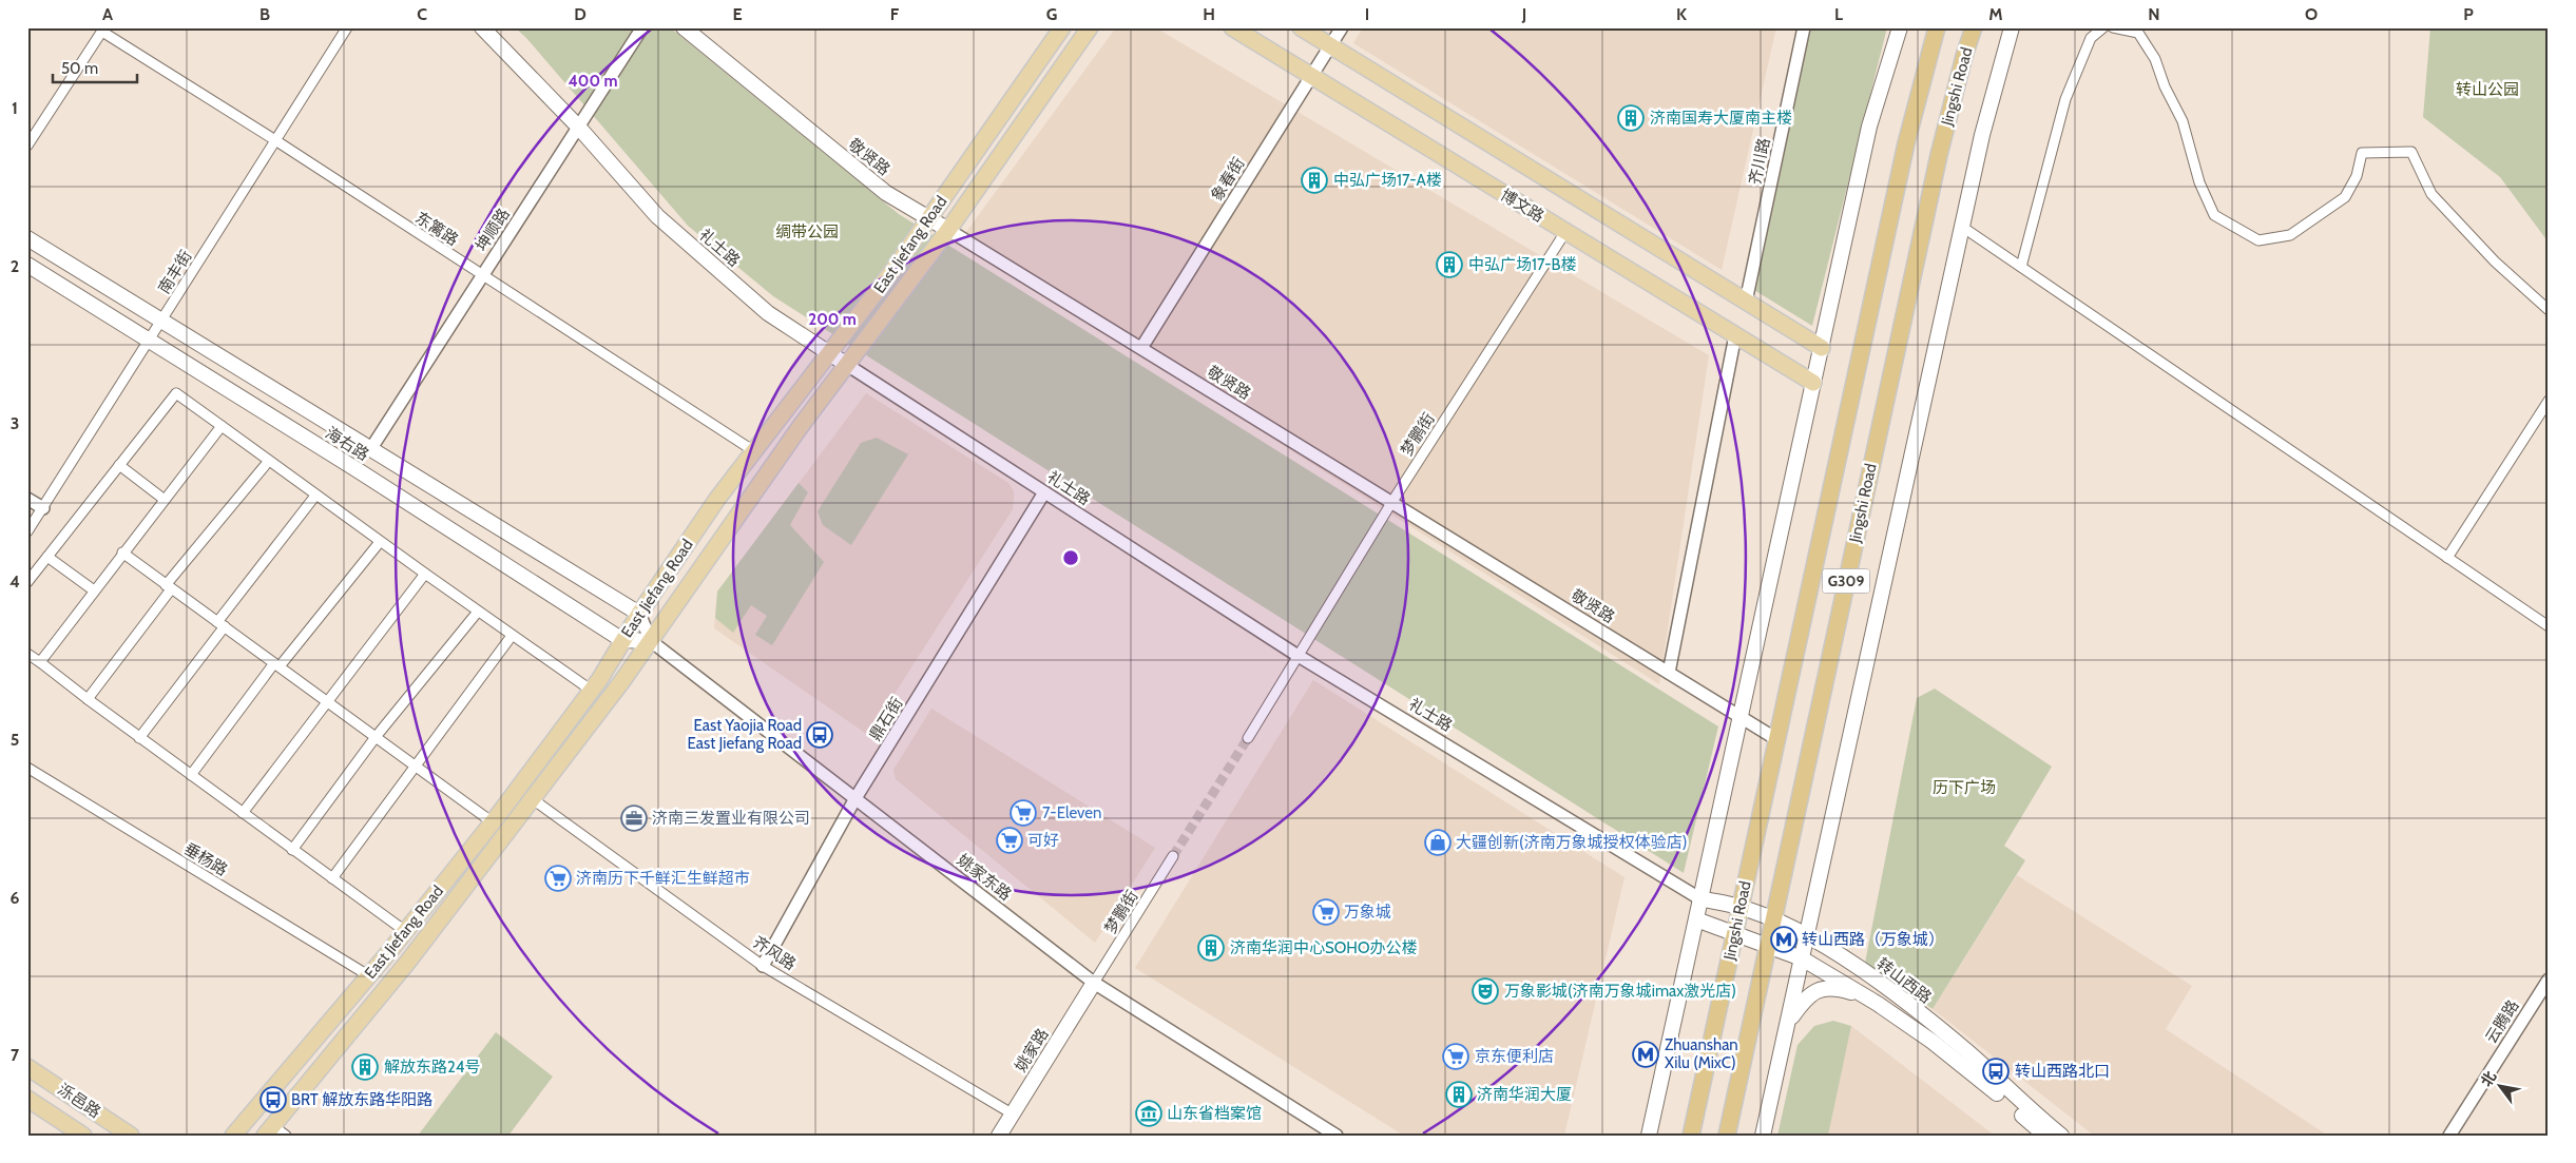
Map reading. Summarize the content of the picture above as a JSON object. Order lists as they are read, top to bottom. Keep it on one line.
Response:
{"streets":{"highway":["Jingshi Road","G309"],"main road":["敬贤路","博文路","East Jiefang Road","礼士路","海右路","转山西路","姚家路","泺邑路"],"street":["齐川路","象春街","东篱路","坤顺路","南丰街","梦鹏街","鼎石街","垂杨路","姚家东路","齐风路","云腾路"]},"crossings":[["Jingshi Road","敬贤路"],["Jingshi Road","转山西路"],["敬贤路","象春街"],["敬贤路","East Jiefang Road"],["敬贤路","梦鹏街"],["象春街","博文路"],["博文路","梦鹏街"],["东篱路","坤顺路"],["东篱路","East Jiefang Road"],["东篱路","南丰街"],["坤顺路","礼士路"],["坤顺路","海右路"],["East Jiefang Road","礼士路"],["East Jiefang Road","海右路"],["East Jiefang Road","垂杨路"],["East Jiefang Road","姚家东路"],["East Jiefang Road","齐风路"],["礼士路","梦鹏街"],["礼士路","鼎石街"],["礼士路","转山西路"],["南丰街","海右路"],["梦鹏街","姚家东路"],["梦鹏街","姚家路"],["海右路","姚家东路"],["鼎石街","姚家东路"],["鼎石街","齐风路"],["姚家东路","姚家路"],["齐风路","姚家路"]],"parks":["转山公园","绸带公园","历下广场"],"places":{"building":["济南国寿大厦南主楼","中弘广场17-A楼","中弘广场17-B楼","济南华润中心SOHO办公楼","解放东路24号","济南华润大厦"],"bus stop":["East Yaojia Road East Jiefang Road","转山西路北口","BRT 解放东路华阳路"],"supermarket":["7-Eleven","可好","济南历下千鲜汇生鲜超市","万象城","京东便利店"],"office":["济南三发置业有限公司"],"shop":["大疆创新(济南万象城授权体验店)"],"metro station":["转山西路（万象城）","Zhuanshan Xilu (MixC)"],"theatre":["万象影城(济南万象城imax激光店)"],"museum":["山东省档案馆"]},"scale_bar":"50 m","north":"top left","grid":{"columns":["A","B","C","D","E","F","G","H","I","J","K","L","M","N","O","P"],"rows":["1","2","3","4","5","6","7"]},"rings":["400 m","200 m"]}
